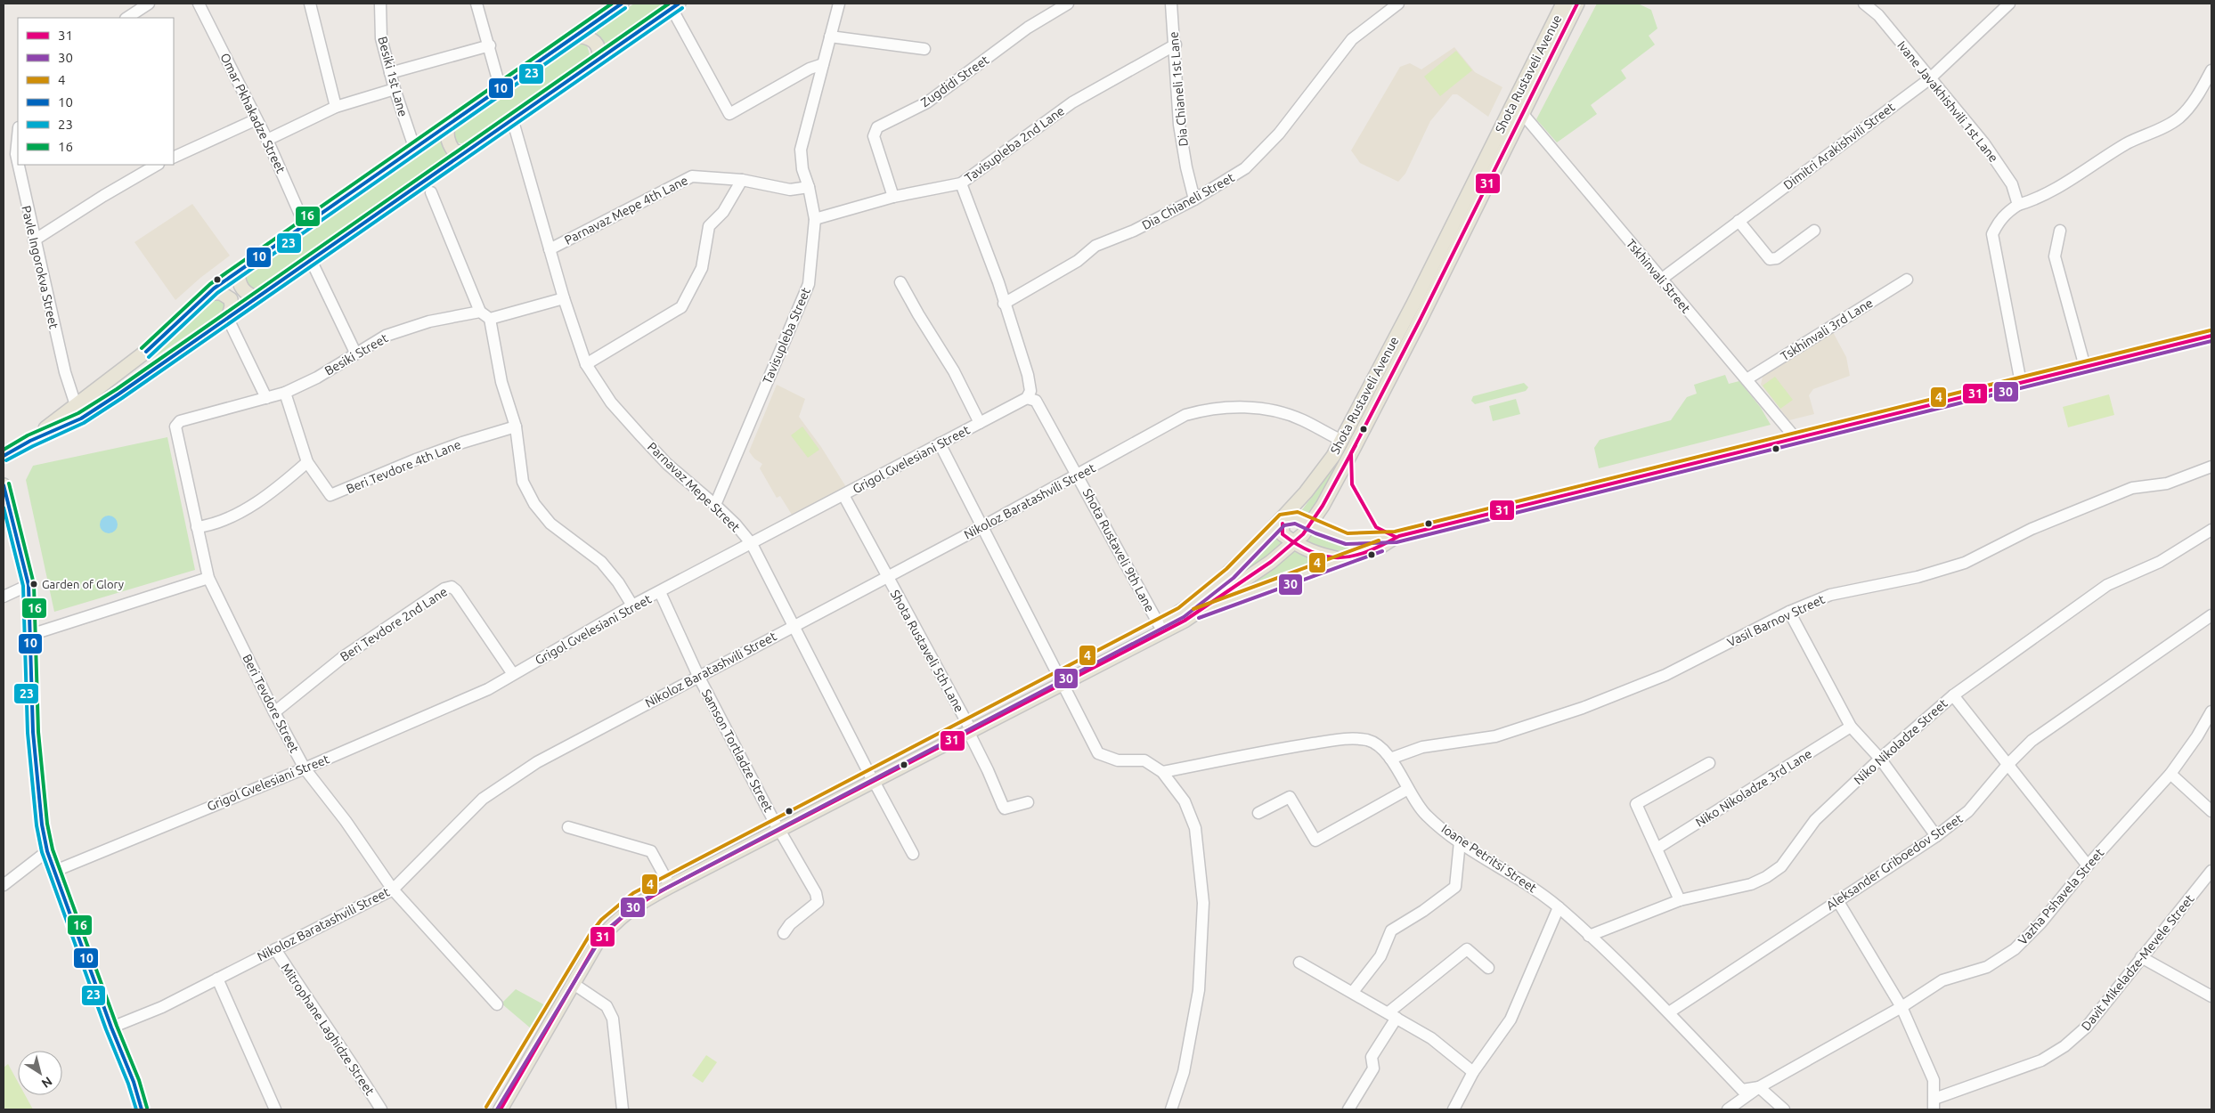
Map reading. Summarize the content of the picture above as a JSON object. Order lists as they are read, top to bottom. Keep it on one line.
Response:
{"streets":{"main road":["Shota Rustaveli Avenue"],"street":["Besiki 1st Lane","Zugdidi Street","Dia Chianeli 1st Lane","Ivane Javakhishvili 1st Lane","Omar Pkhakadze Street","Tavisupleba 2nd Lane","Dimitri Arakishvili Street","Dia Chianeli Street","Parnavaz Mepe 4th Lane","Pavle Ingorokva Street","Tskhinvali Street","Tskhinvali 3rd Lane","Tavisupleba Street","Besiki Street","Grigol Gvelesiani Street","Beri Tevdore 4th Lane","Parnavaz Mepe Street","Nikoloz Baratashvili Street","Shota Rustaveli 9th Lane","Vasil Barnov Street","Beri Tevdore 2nd Lane","Shota Rustaveli 5th Lane","Beri Tevdore Street","Niko Nikoladze Street","Samson Tortladze Street","Niko Nikoladze 3rd Lane","Ioane Petritsi Street","Aleksander Griboedov Street","Vazha Pshavela Street","Davit Mikeladze-Mevele Street","Mitrophane Laghidze Street"]},"crossings":[["Shota Rustaveli Avenue","Tskhinvali Street"],["Shota Rustaveli Avenue","Parnavaz Mepe Street"],["Shota Rustaveli Avenue","Nikoloz Baratashvili Street"],["Shota Rustaveli Avenue","Shota Rustaveli 9th Lane"],["Shota Rustaveli Avenue","Shota Rustaveli 5th Lane"],["Shota Rustaveli Avenue","Samson Tortladze Street"],["Zugdidi Street","Tavisupleba 2nd Lane"],["Dia Chianeli 1st Lane","Tavisupleba 2nd Lane"],["Dia Chianeli 1st Lane","Dia Chianeli Street"],["Ivane Javakhishvili 1st Lane","Dimitri Arakishvili Street"],["Tavisupleba 2nd Lane","Tavisupleba Street"],["Dimitri Arakishvili Street","Tskhinvali Street"],["Parnavaz Mepe 4th Lane","Tavisupleba Street"],["Parnavaz Mepe 4th Lane","Parnavaz Mepe Street"],["Tskhinvali Street","Tskhinvali 3rd Lane"],["Tavisupleba Street","Parnavaz Mepe Street"],["Besiki Street","Beri Tevdore 4th Lane"],["Besiki Street","Beri Tevdore Street"],["Grigol Gvelesiani Street","Parnavaz Mepe Street"],["Grigol Gvelesiani Street","Shota Rustaveli 9th Lane"],["Grigol Gvelesiani Street","Beri Tevdore 2nd Lane"],["Grigol Gvelesiani Street","Shota Rustaveli 5th Lane"],["Grigol Gvelesiani Street","Beri Tevdore Street"],["Grigol Gvelesiani Street","Samson Tortladze Street"],["Parnavaz Mepe Street","Nikoloz Baratashvili Street"],["Nikoloz Baratashvili Street","Shota Rustaveli 9th Lane"],["Nikoloz Baratashvili Street","Shota Rustaveli 5th Lane"],["Nikoloz Baratashvili Street","Beri Tevdore Street"],["Nikoloz Baratashvili Street","Samson Tortladze Street"],["Nikoloz Baratashvili Street","Mitrophane Laghidze Street"],["Vasil Barnov Street","Ioane Petritsi Street"],["Beri Tevdore 2nd Lane","Beri Tevdore Street"],["Niko Nikoladze Street","Ioane Petritsi Street"],["Ioane Petritsi Street","Aleksander Griboedov Street"]],"places":["Garden of Glory"],"lines":["transit line 31","transit line 10","transit line 16","transit line 23","transit line 4","transit line 30"],"legend":["31","30","4","10","23","16"],"north":"bottom right"}
